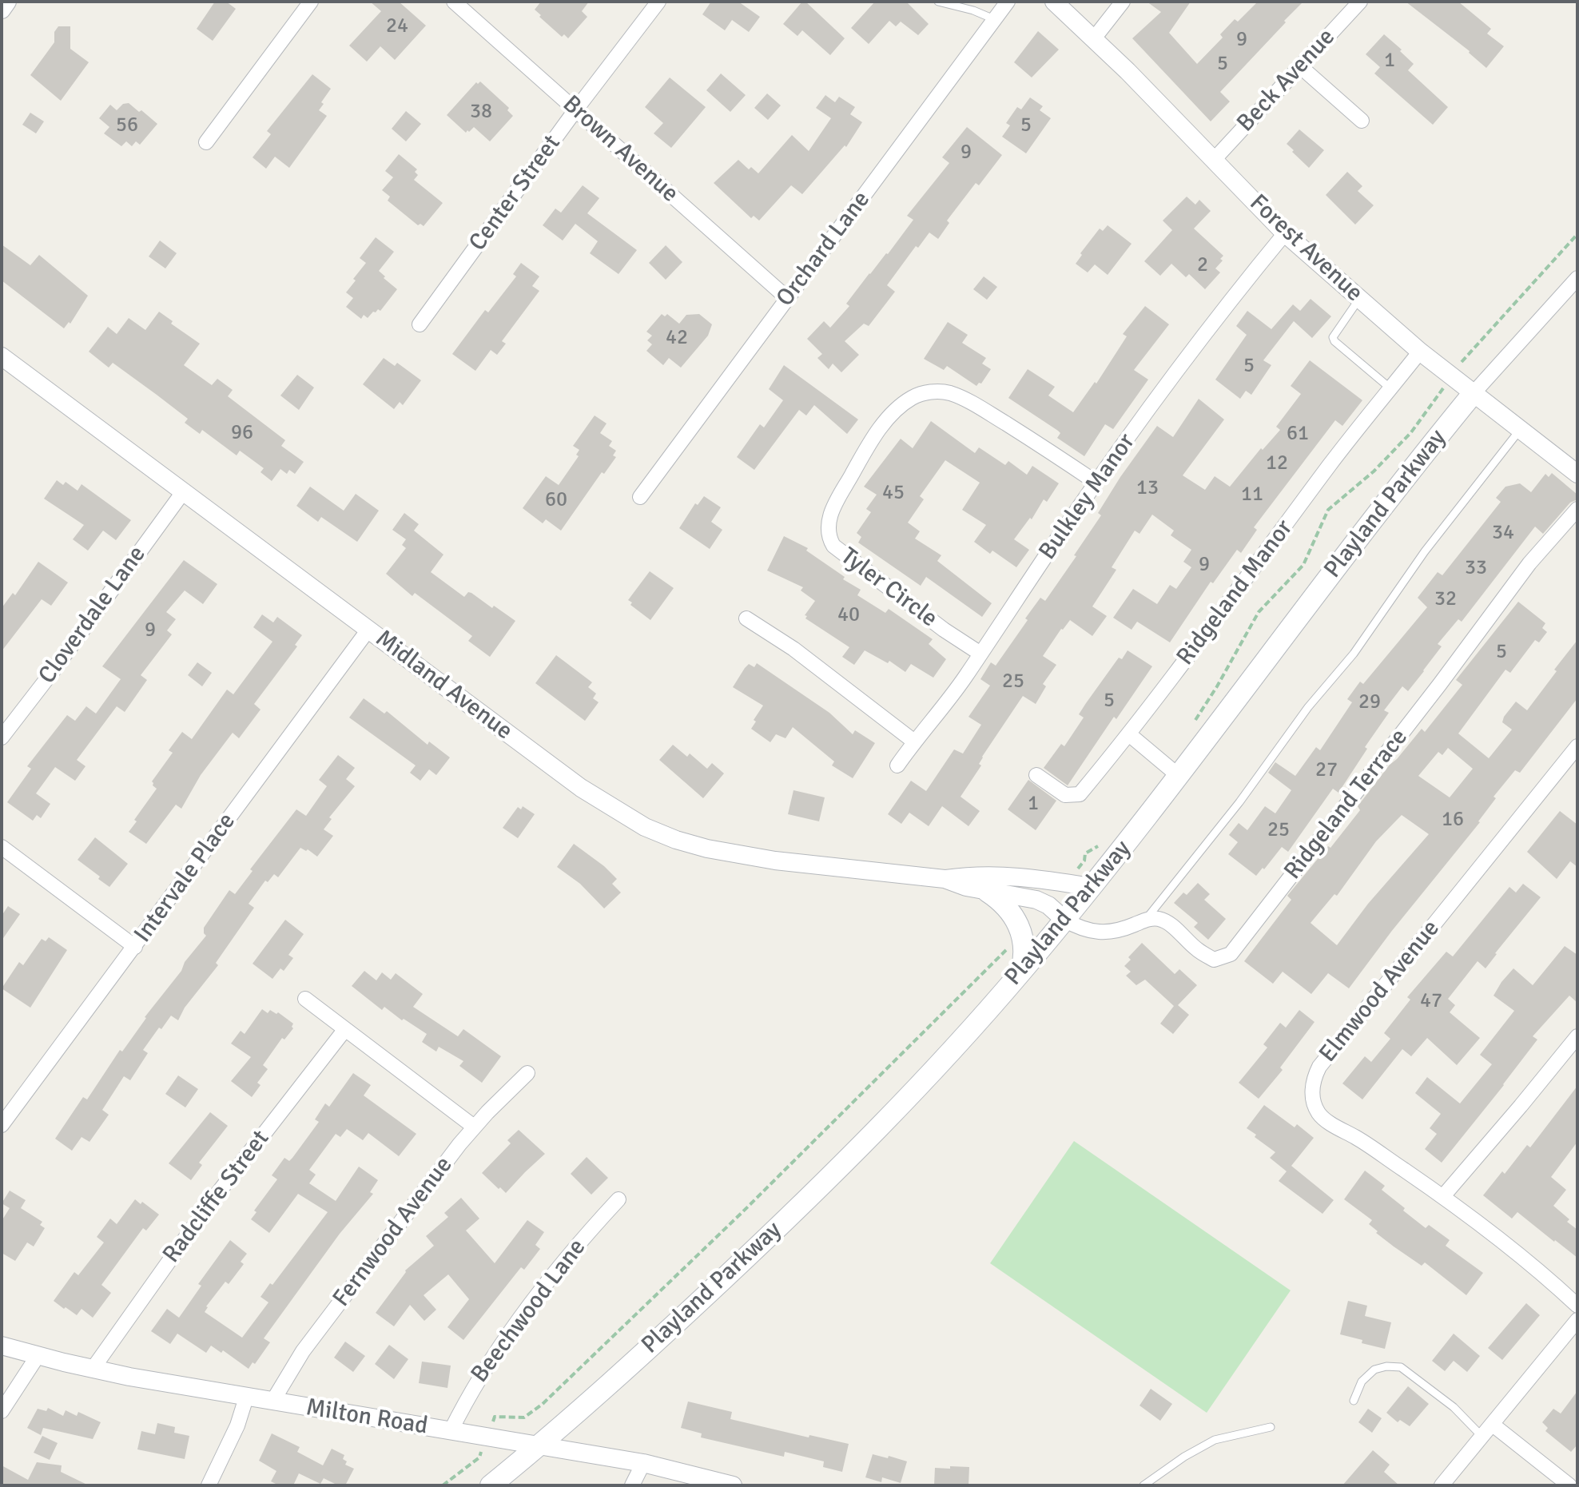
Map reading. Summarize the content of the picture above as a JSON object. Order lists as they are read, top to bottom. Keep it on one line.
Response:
{"streets":{"main road":["Playland Parkway"],"street":["Beck Avenue","Brown Avenue","Center Street","Forest Avenue","Orchard Lane","Bulkley Manor","Tyler Circle","Ridgeland Manor","Cloverdale Lane","Midland Avenue","Ridgeland Terrace","Intervale Place","Elmwood Avenue","Radcliffe Street","Fernwood Avenue","Beechwood Lane","Milton Road"]},"crossings":[["Beck Avenue","Forest Avenue"],["Brown Avenue","Center Street"],["Brown Avenue","Orchard Lane"],["Forest Avenue","Bulkley Manor"],["Forest Avenue","Playland Parkway"],["Forest Avenue","Ridgeland Manor"],["Bulkley Manor","Tyler Circle"],["Playland Parkway","Midland Avenue"],["Playland Parkway","Milton Road"],["Cloverdale Lane","Midland Avenue"],["Midland Avenue","Intervale Place"],["Radcliffe Street","Milton Road"],["Fernwood Avenue","Milton Road"],["Beechwood Lane","Milton Road"]],"house_numbers":["24","9","1","5","38","56","5","9","2","42","5","96","61","12","13","45","11","60","34","9","33","32","40","9","5","25","5","29","27","1","16","25","47"]}
